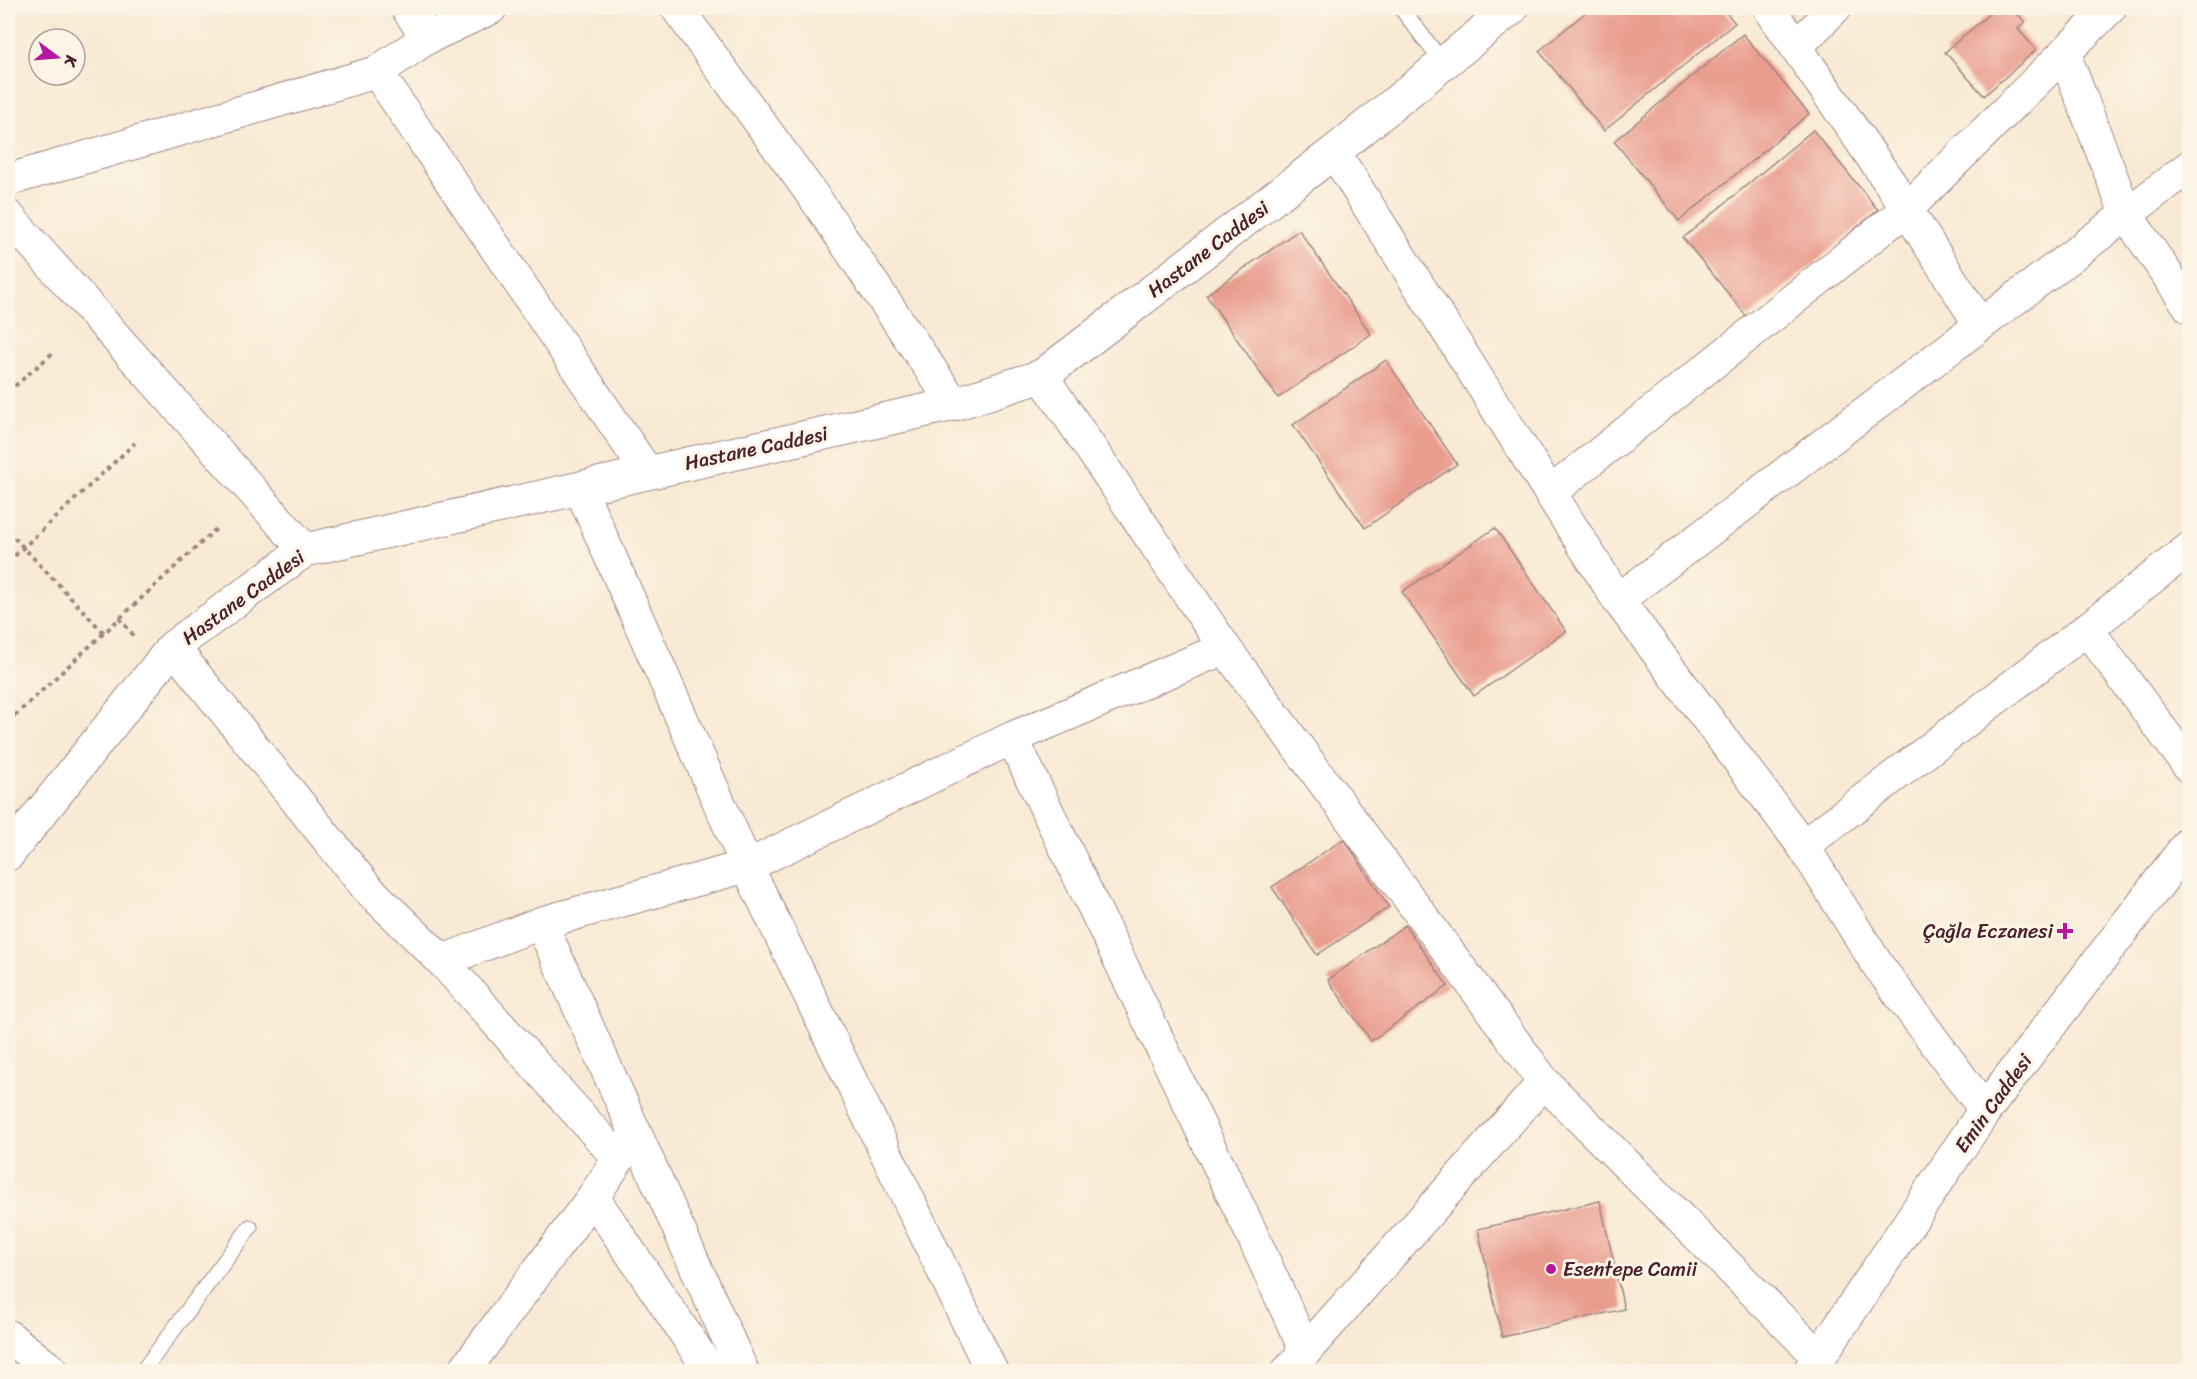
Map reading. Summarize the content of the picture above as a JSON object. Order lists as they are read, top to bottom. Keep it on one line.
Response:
{"streets":{"street":["Hastane Caddesi","Emin Caddesi"]},"places":{"health":["Çağla Eczanesi"],"other":["Esentepe Camii"]},"north":"right"}
